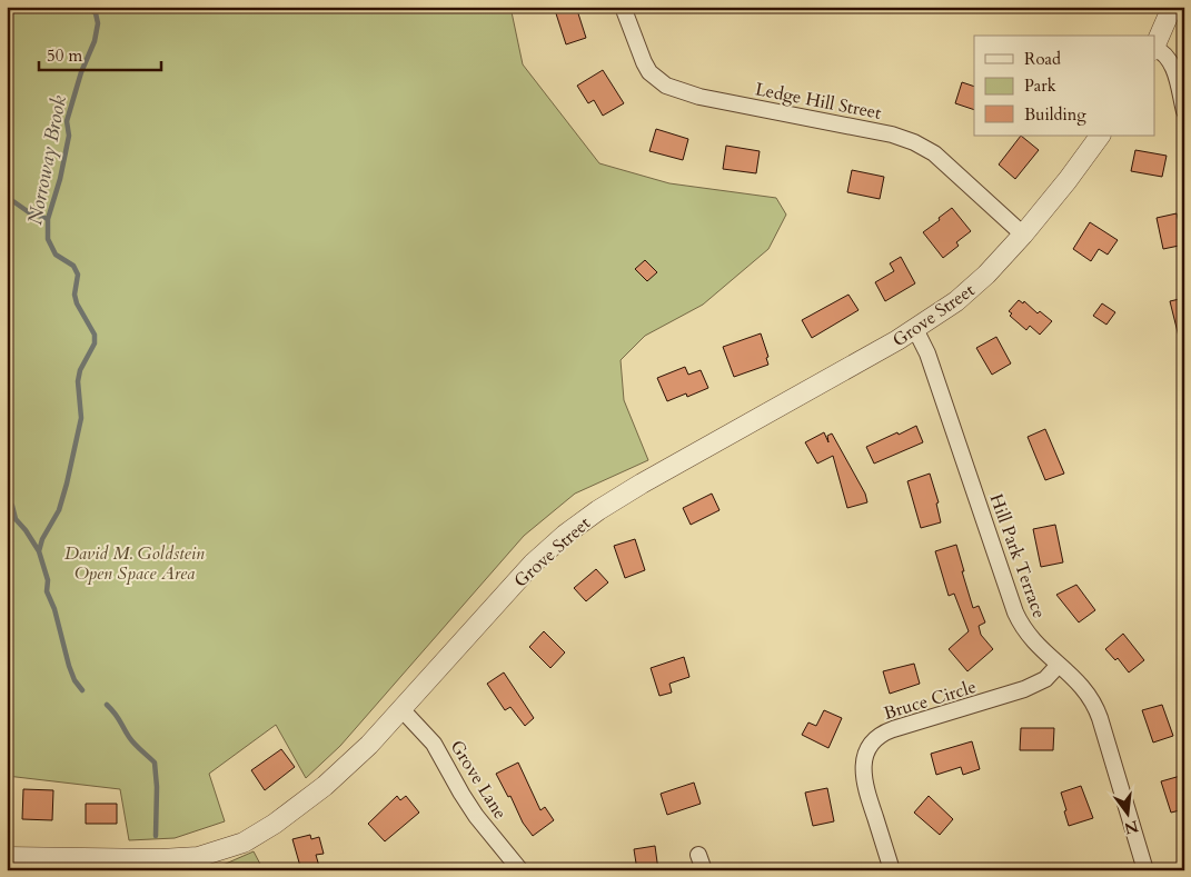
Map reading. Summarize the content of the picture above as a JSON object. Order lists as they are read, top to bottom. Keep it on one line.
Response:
{"streets":{"street":["Ledge Hill Street","Grove Street","Hill Park Terrace","Bruce Circle","Grove Lane"]},"crossings":[["Ledge Hill Street","Grove Street"],["Grove Street","Hill Park Terrace"],["Grove Street","Grove Lane"],["Hill Park Terrace","Bruce Circle"]],"water":["Norroway Brook"],"parks":["David M. Goldstein Open Space Area"],"legend":["Road","Park","Building"],"scale_bar":"50 m","north":"bottom"}
